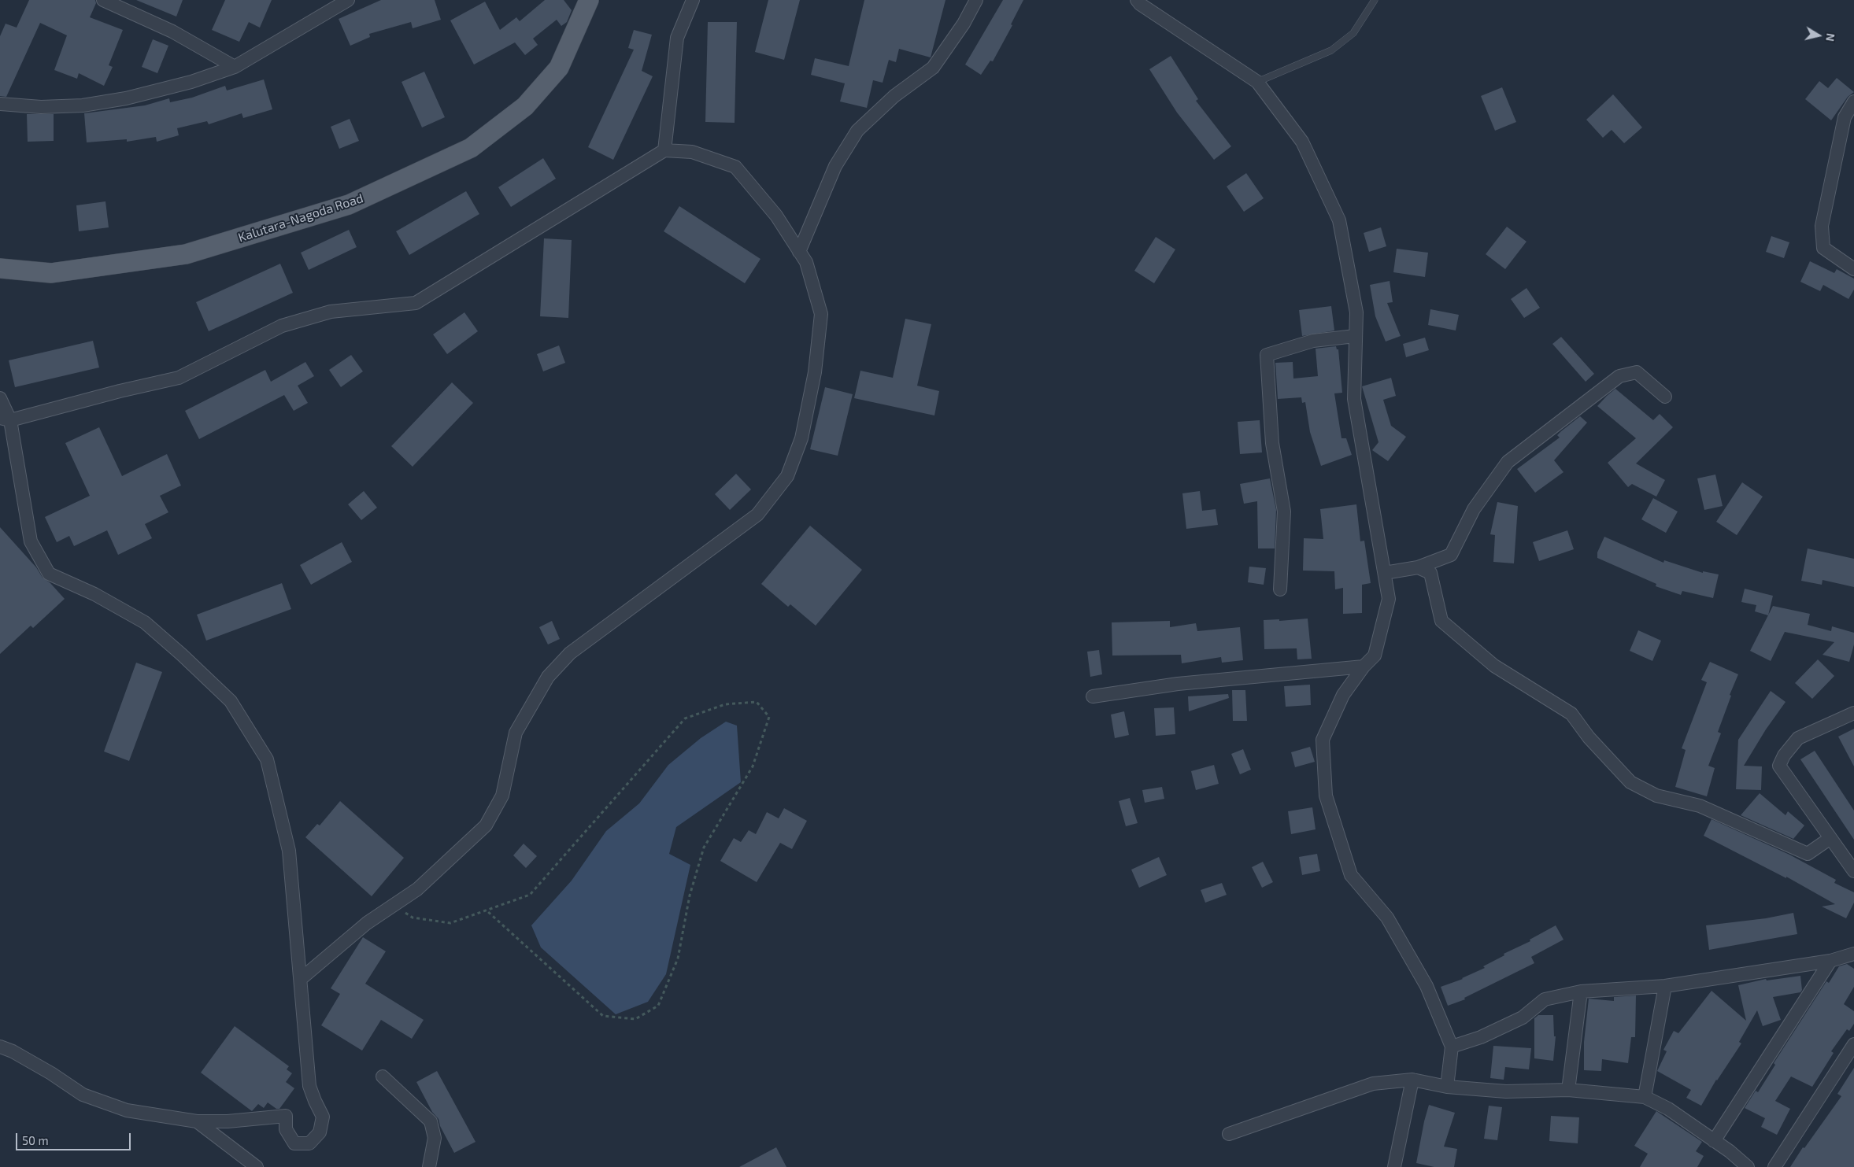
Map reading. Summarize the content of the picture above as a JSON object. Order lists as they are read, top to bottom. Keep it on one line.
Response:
{"streets":{"main road":["Kalutara-Nagoda Road"]},"scale_bar":"50 m","north":"right"}
